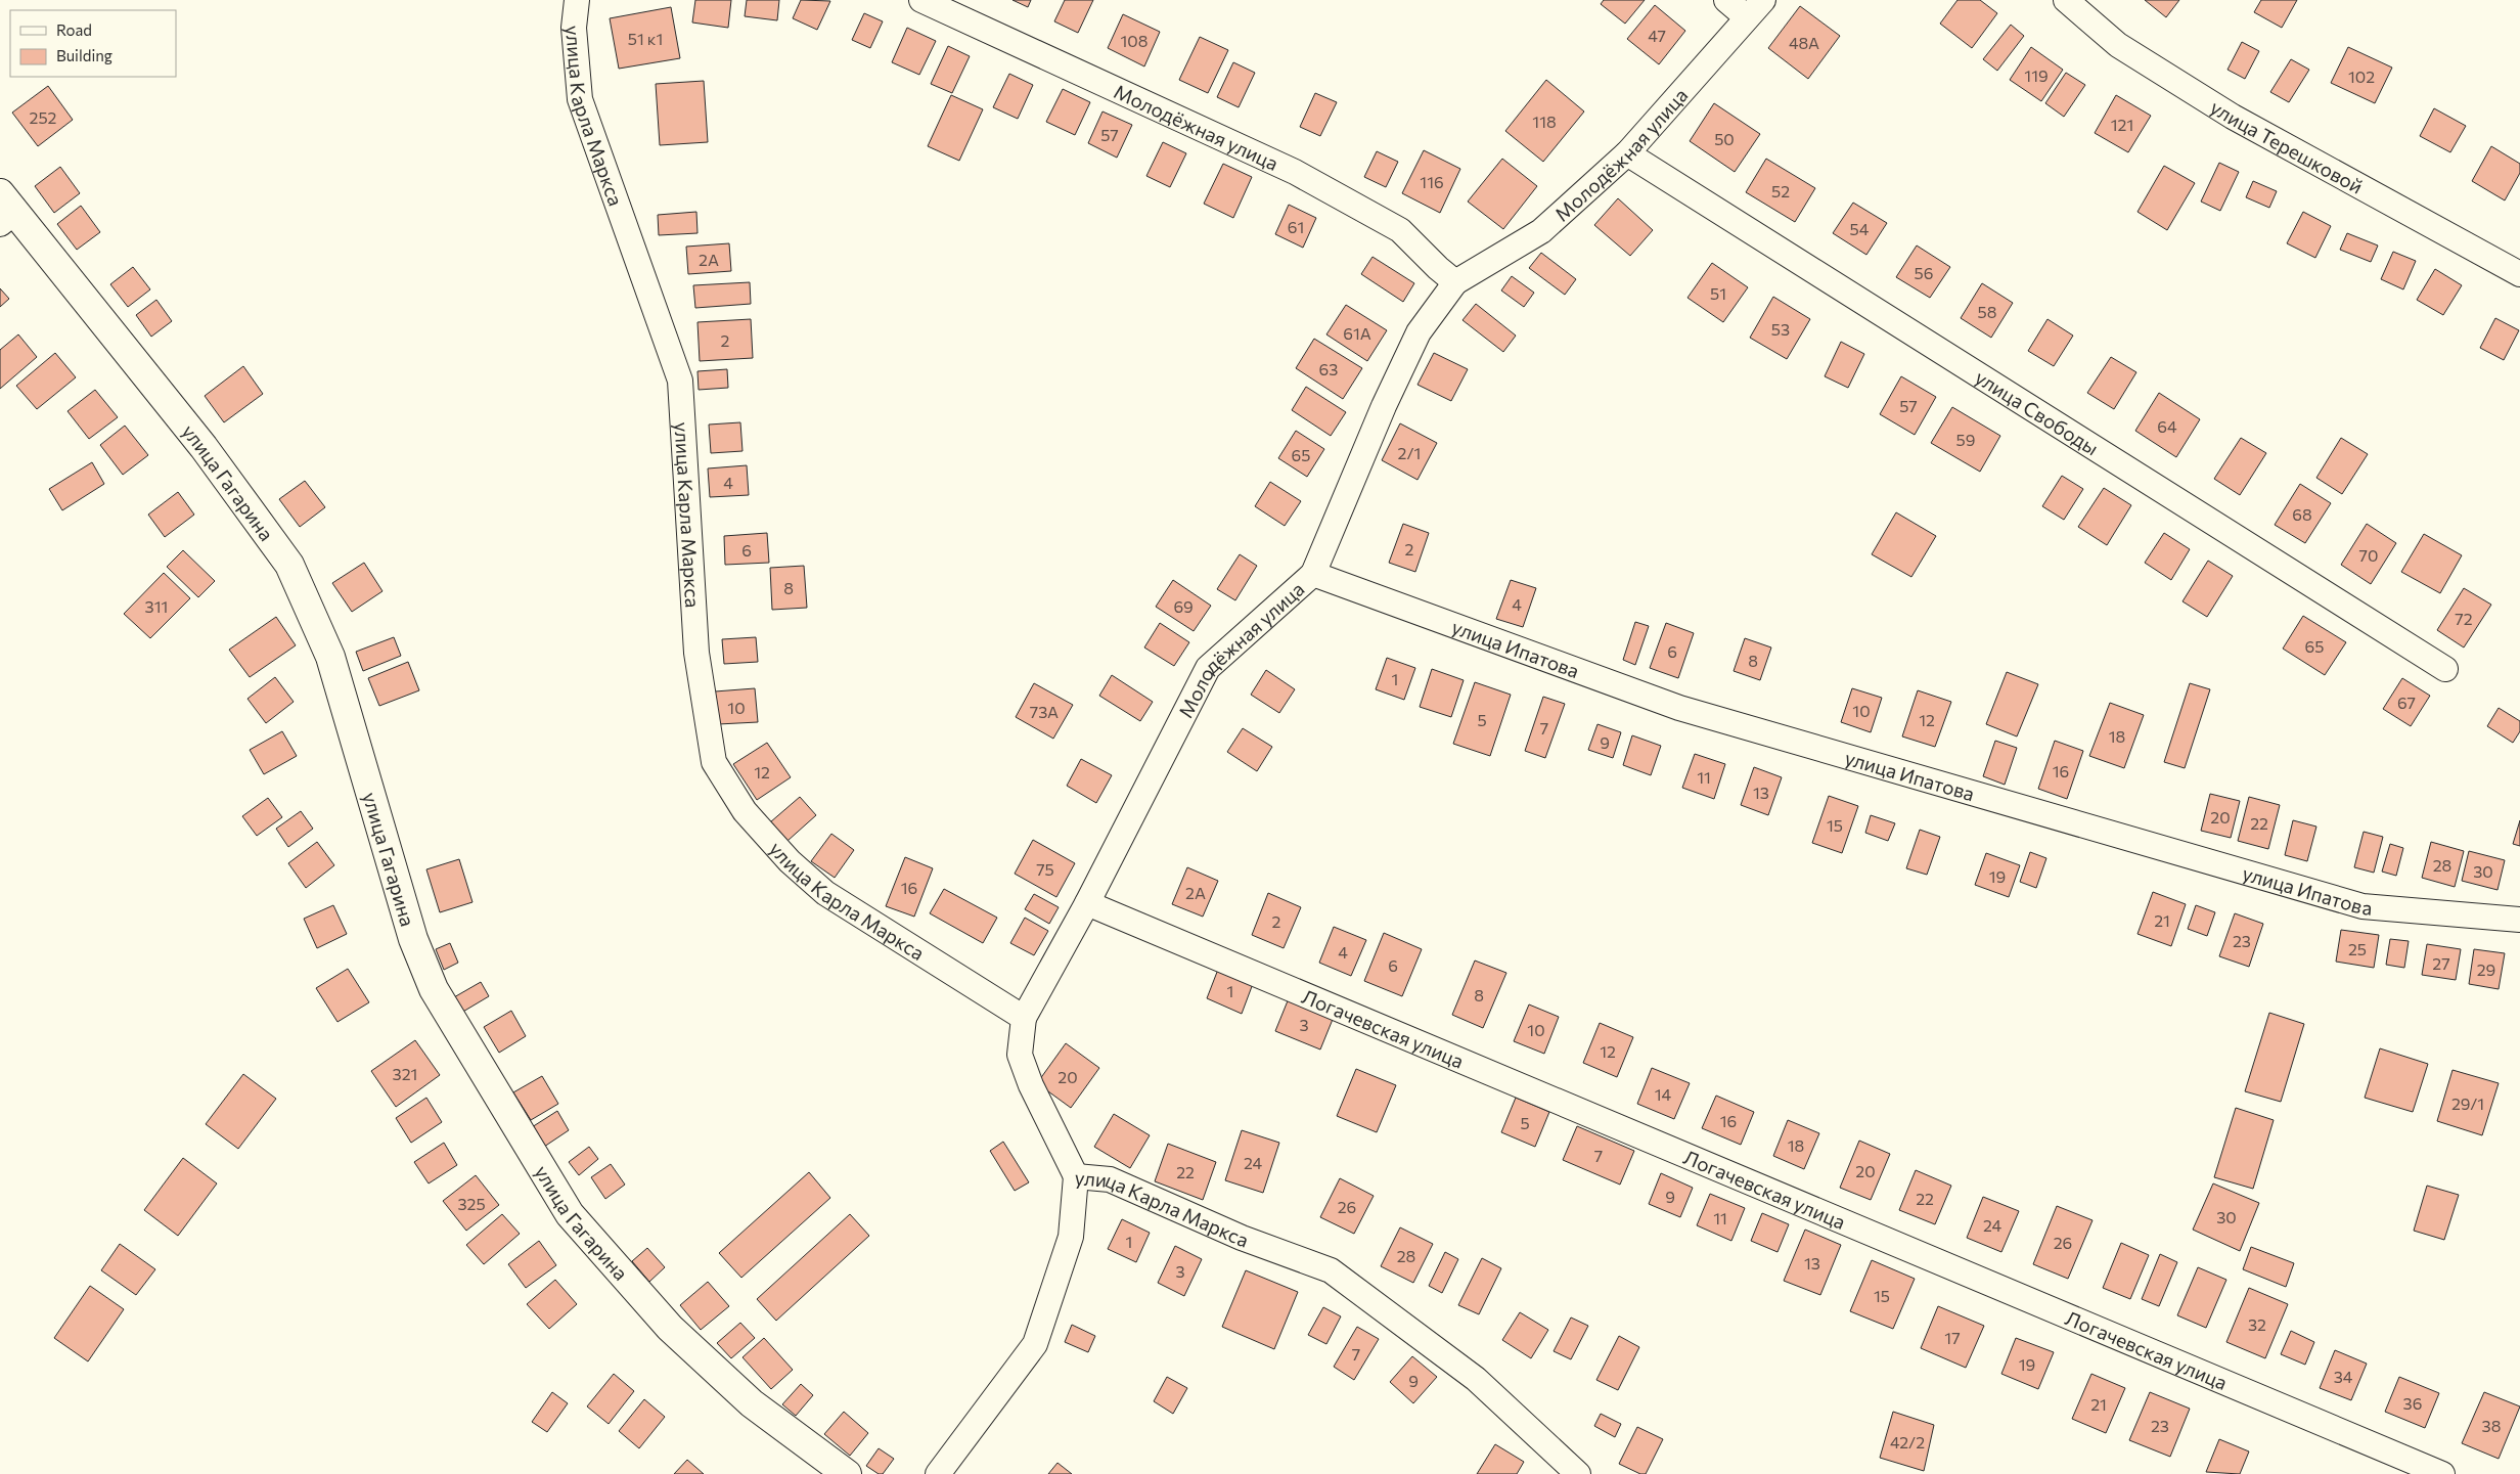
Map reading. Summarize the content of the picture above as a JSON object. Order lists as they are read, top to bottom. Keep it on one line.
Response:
{"streets":{"main road":["улица Гагарина"],"street":["улица Карла Маркса","Молодёжная улица","улица Терешковой","улица Свободы","улица Ипатова","Логачевская улица"]},"crossings":[["улица Карла Маркса","Молодёжная улица"],["Молодёжная улица","улица Свободы"],["Молодёжная улица","улица Ипатова"],["Молодёжная улица","Логачевская улица"]],"house_numbers":["47","51 к1","108","48А","119","102","252","118","121","57","50","116","52","61","54","2А","56","51","58","53","61А","2","63","57","64","59","2/1","65","4","68","2","6","70","8","4","311","69","72","65","6","8","1","67","10","10","73А","5","12","7","18","9","16","12","11","13","20","22","15","28","75","30","19","16","2А","21","2","23","25","4","27","6","29","1","8","3","10","12","321","20","14","29/1","16","5","18","7","24","20","22","9","22","325","26","30","11","24","1","26","28","13","3","15","32","17","7","19","34","9","36","21","23","38","42/2"],"legend":["Road","Building"]}
